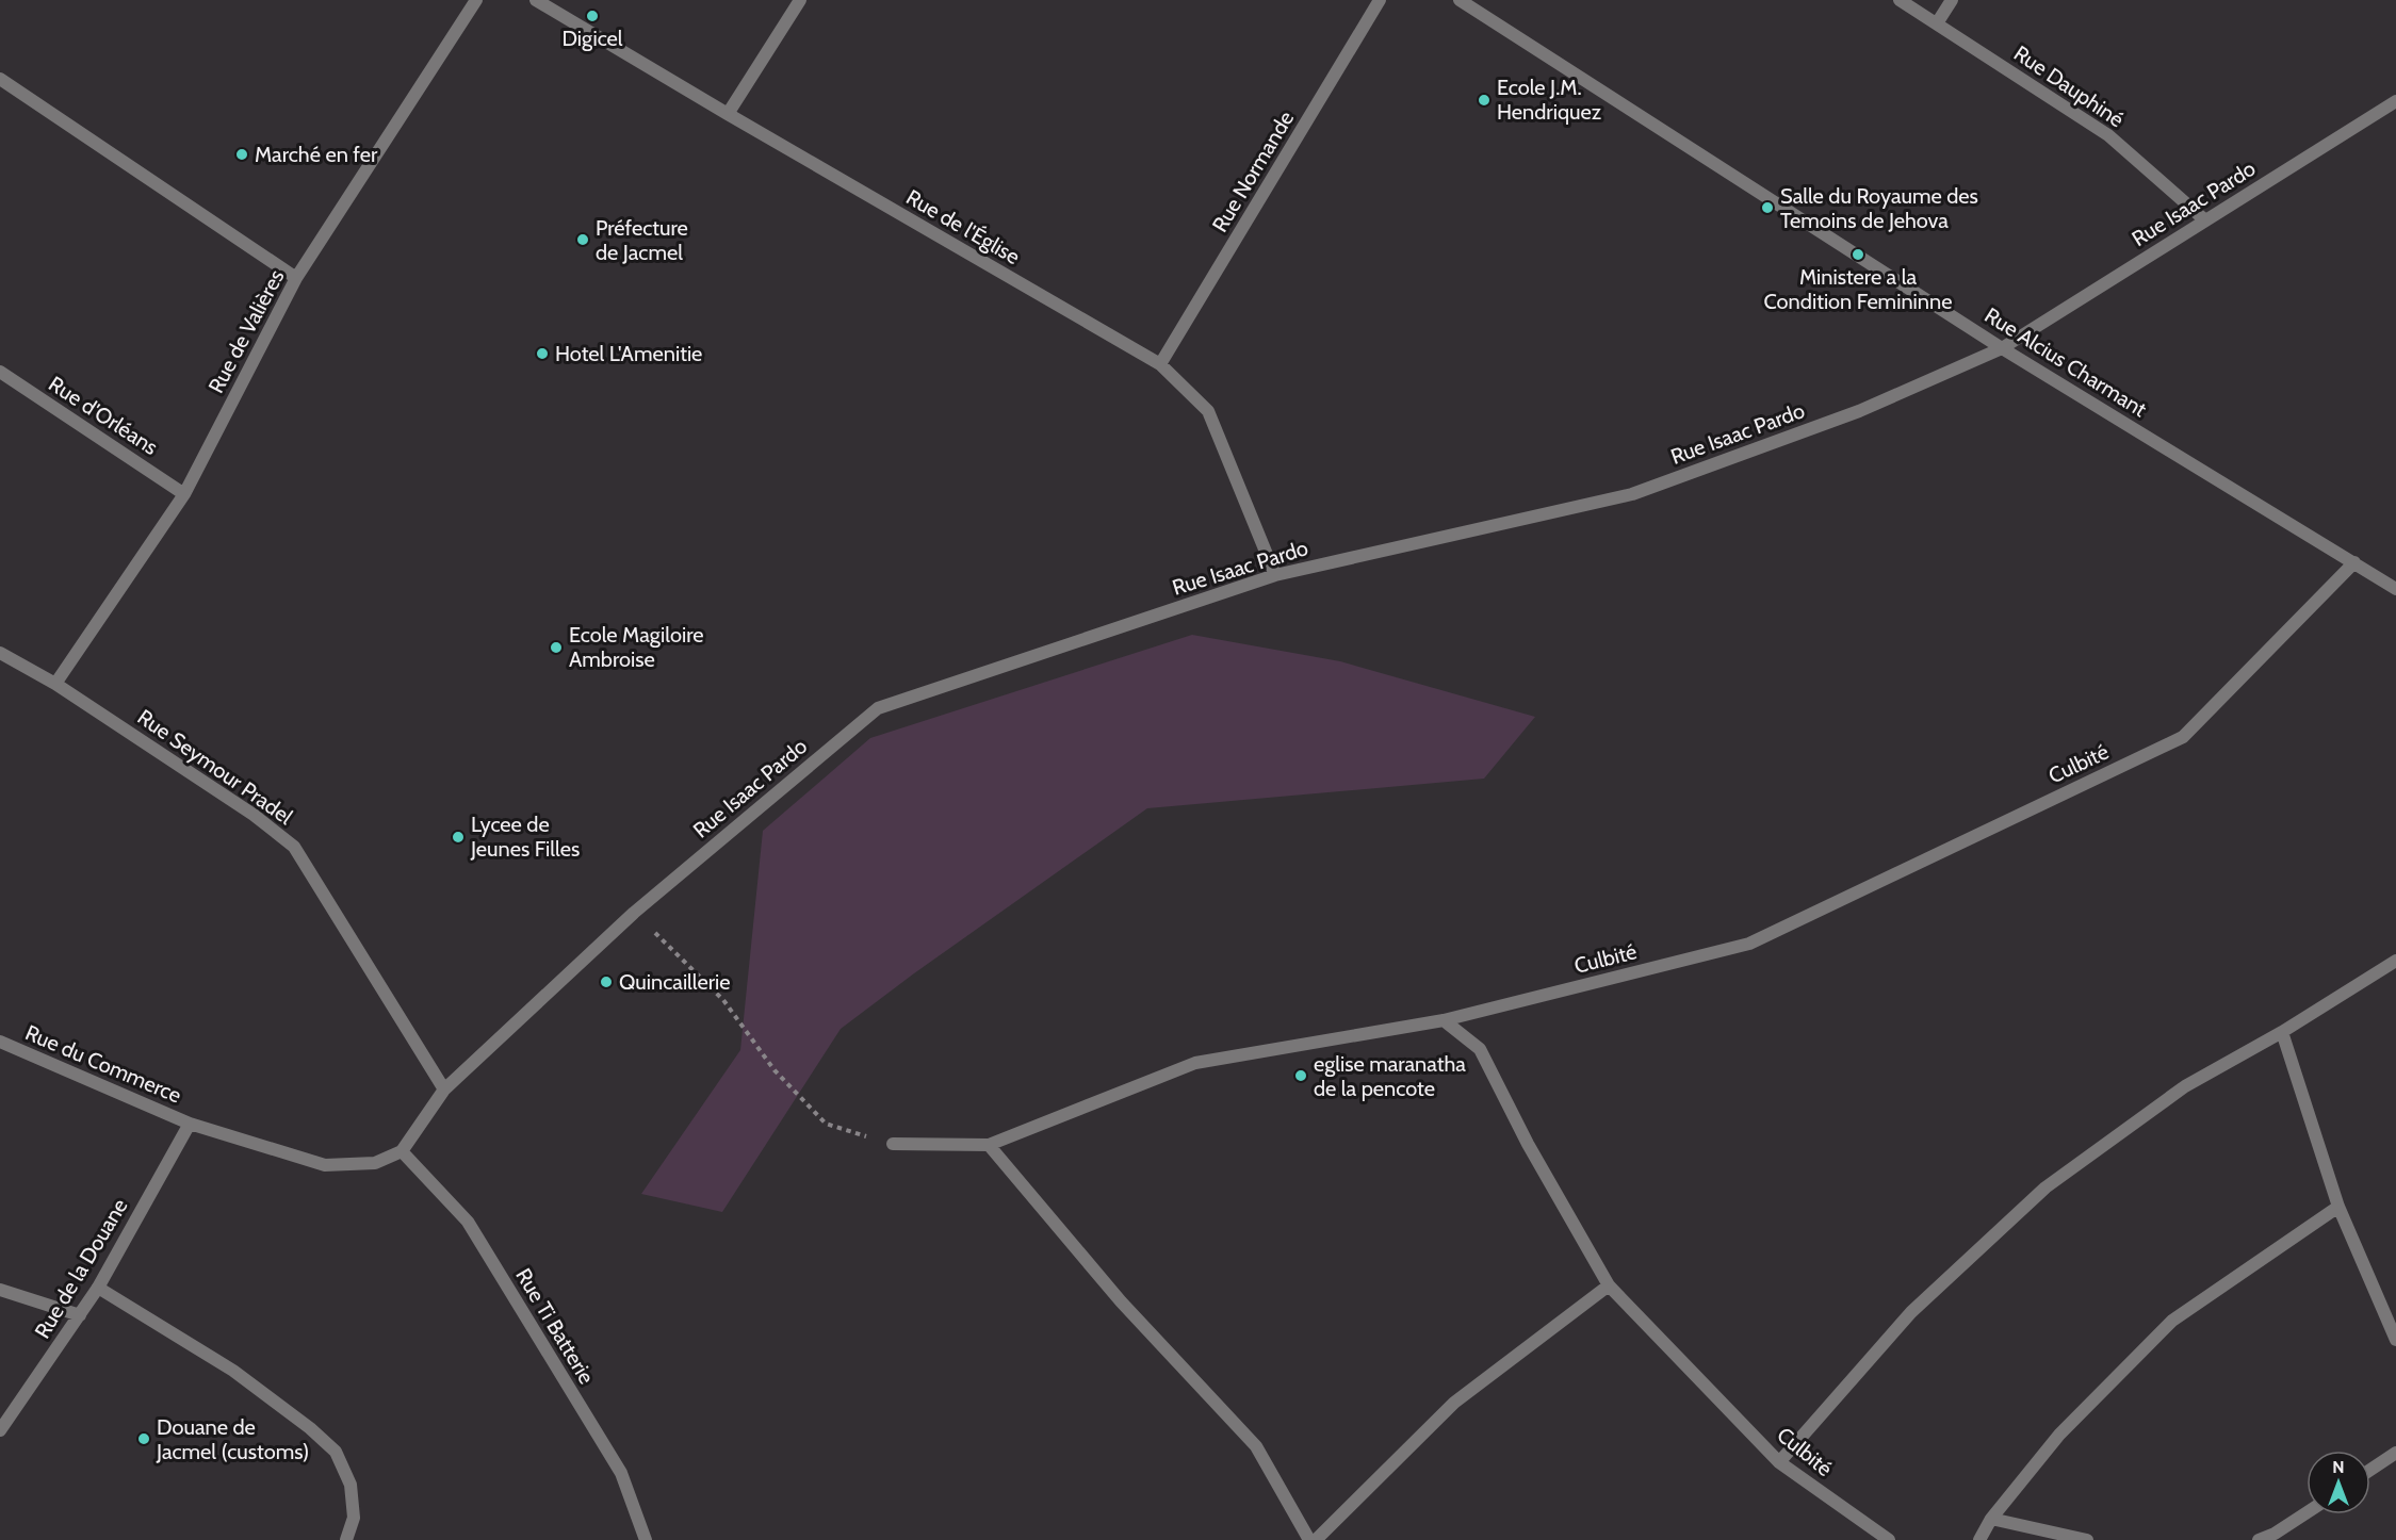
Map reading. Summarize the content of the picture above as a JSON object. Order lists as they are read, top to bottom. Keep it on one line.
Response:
{"streets":{"street":["Rue Dauphiné","Rue Normande","Rue Isaac Pardo","Rue de l'Église","Rue de Valières","Rue Alcius Charmant","Rue d'Orléans","Culbité","Rue Seymour Pradel","Rue du Commerce","Rue de la Douane","Rue Ti Batterie"]},"crossings":[["Rue Dauphiné","Rue Isaac Pardo"],["Rue Normande","Rue de l'Église"],["Rue Isaac Pardo","Rue de l'Église"],["Rue Isaac Pardo","Rue Alcius Charmant"],["Rue Isaac Pardo","Rue Seymour Pradel"],["Rue Isaac Pardo","Rue Ti Batterie"],["Rue de Valières","Rue d'Orléans"],["Rue de Valières","Rue Seymour Pradel"],["Rue Alcius Charmant","Culbité"],["Rue du Commerce","Rue de la Douane"]],"places":["Digicel","Ecole J.M. Hendriquez","Marché en fer","Salle du Royaume des Temoins de Jehova","Préfecture de Jacmel","Ministere a la Condition Femininne","Hotel L'Amenitie","Ecole Magiloire Ambroise","Lycee de Jeunes Filles","Quincaillerie","eglise maranatha de la pencote","Douane de Jacmel (customs)"],"north":"top"}
